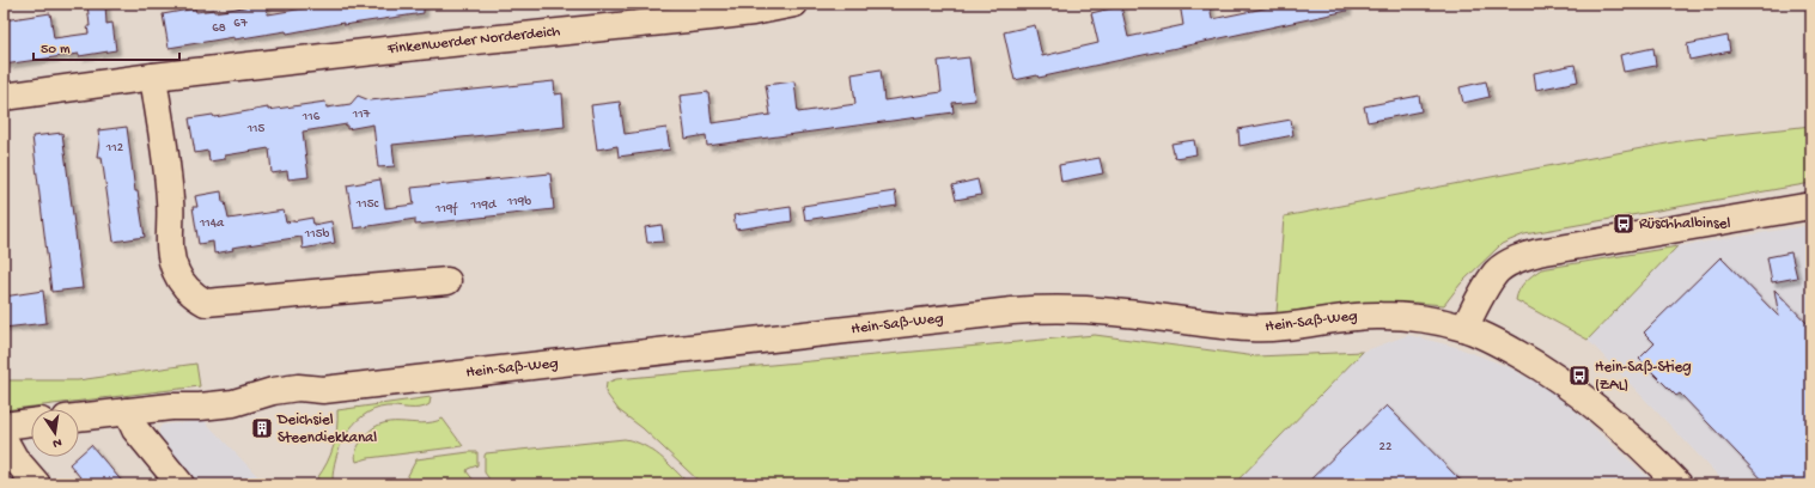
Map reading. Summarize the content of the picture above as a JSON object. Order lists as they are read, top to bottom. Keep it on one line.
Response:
{"streets":{"street":["Finkenwerder Norderdeich","Hein-Saß-Weg"]},"places":{"bus stop":["Rüschhalbinsel","Hein-Saß-Stieg (ZAL)"],"building":["Deichsiel Steendiekkanal"]},"house_numbers":["67","68","117","116","115","112","119b","115c","119d","119f","114a","115b","22"],"scale_bar":"50 m","north":"bottom"}
